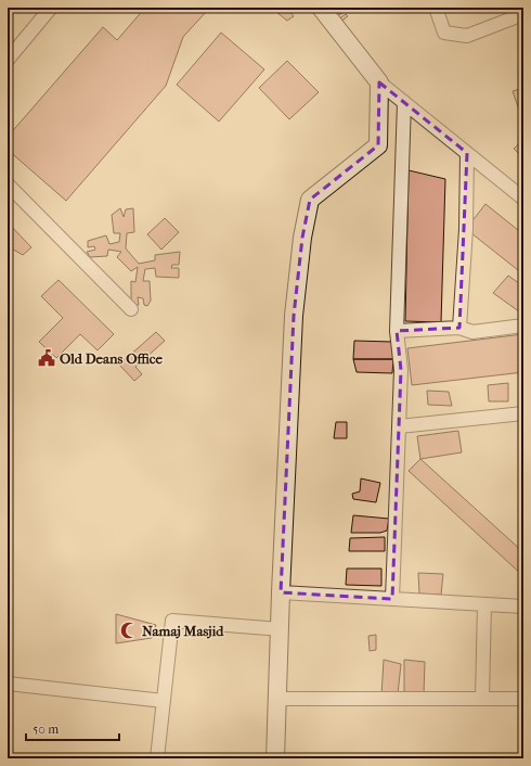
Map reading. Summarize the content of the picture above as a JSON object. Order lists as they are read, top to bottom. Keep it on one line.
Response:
{"places":{"public building":["Old Deans Office"],"mosque":["Namaj Masjid"]},"scale_bar":"50 m"}
